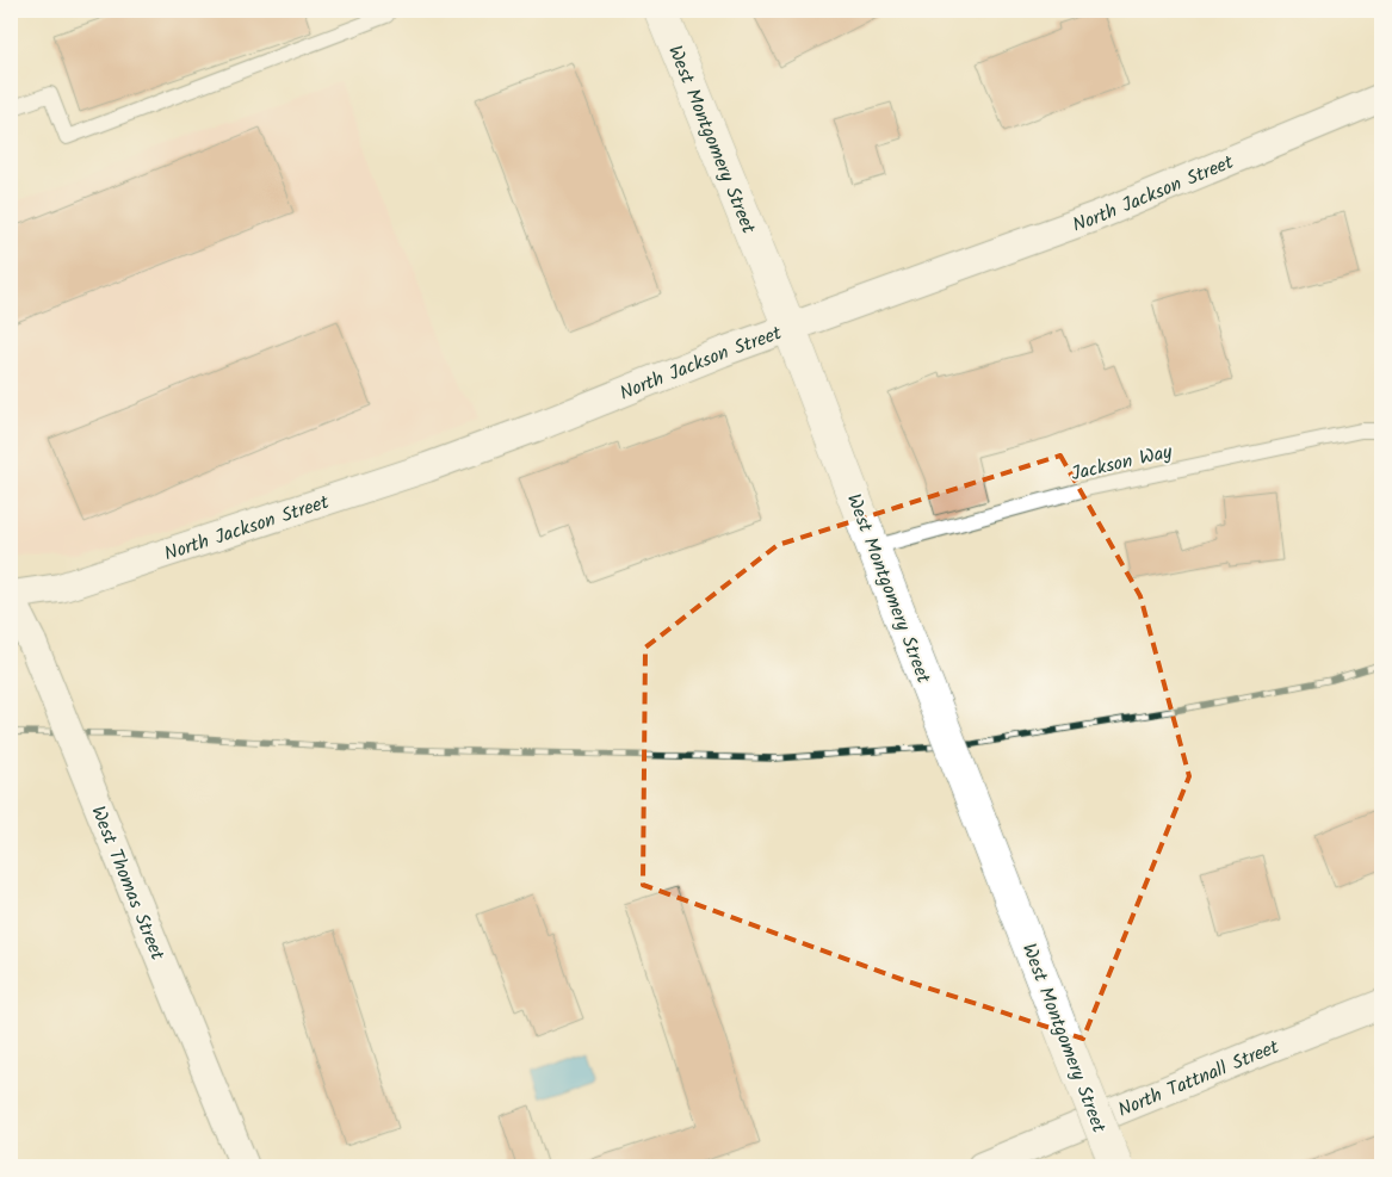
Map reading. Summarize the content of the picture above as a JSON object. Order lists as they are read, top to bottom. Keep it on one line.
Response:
{"streets":{"main road":["West Montgomery Street"],"street":["North Jackson Street","West Thomas Street","North Tattnall Street"],"lane":["Jackson Way"]},"crossings":[["West Montgomery Street","North Jackson Street"],["West Montgomery Street","Jackson Way"],["North Jackson Street","West Thomas Street"]]}
